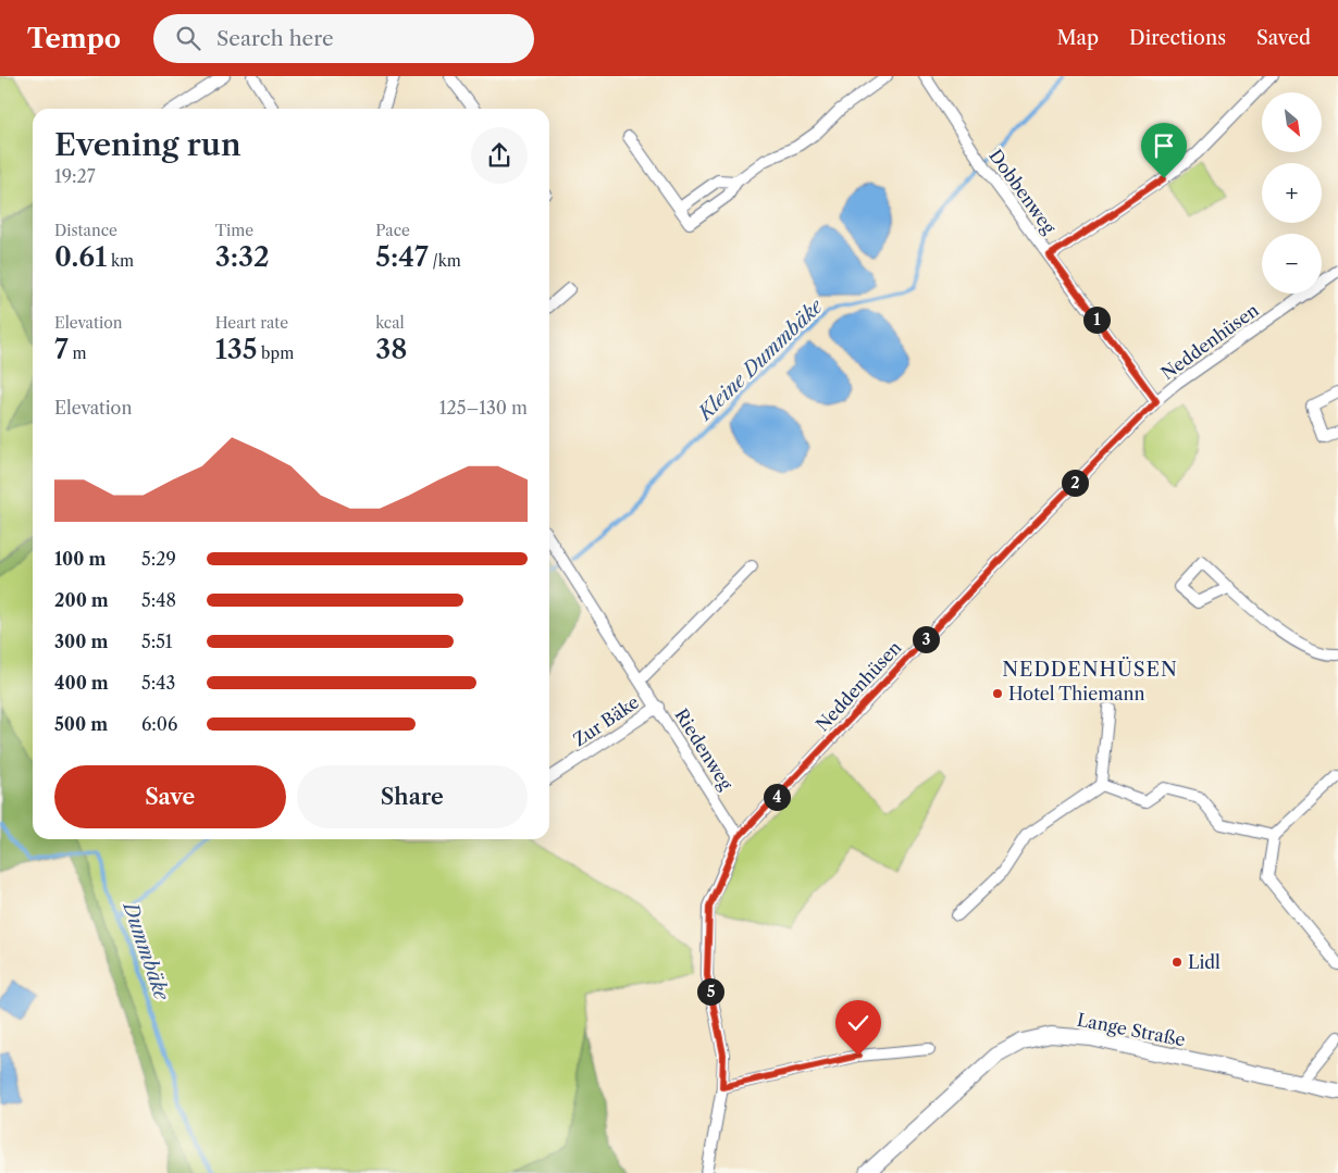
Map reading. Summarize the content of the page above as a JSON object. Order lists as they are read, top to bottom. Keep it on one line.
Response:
{"streets":{"street":["Dobbenweg","Neddenhüsen","Zur Bäke","Riedenweg","Lange Straße"]},"crossings":[["Dobbenweg","Neddenhüsen"],["Neddenhüsen","Riedenweg"],["Zur Bäke","Riedenweg"]],"districts":["NEDDENHÜSEN"],"water":["Kleine Dummbäke","Dummbäke"],"places":["Hotel Thiemann","Lidl"],"north":"bottom right","page":{"header":"Tempo","search":"Search here","nav":["Map","Directions","Saved"],"map_buttons":["+","−"],"heading":["Evening run","19:27"],"stats":[["Distance","0.61 km"],["Time","3:32"],["Pace","5:47 /km"],["Elevation","7 m"],["Heart rate","135 bpm"],["kcal","38"]],"pins":["1","2","3","4","5"],"chart":["Elevation","125–130 m"],"list":[{"name":"100 m","note":"5:29"},{"name":"200 m","note":"5:48"},{"name":"300 m","note":"5:51"},{"name":"400 m","note":"5:43"},{"name":"500 m","note":"6:06"}],"buttons":["Save","Share"]}}
